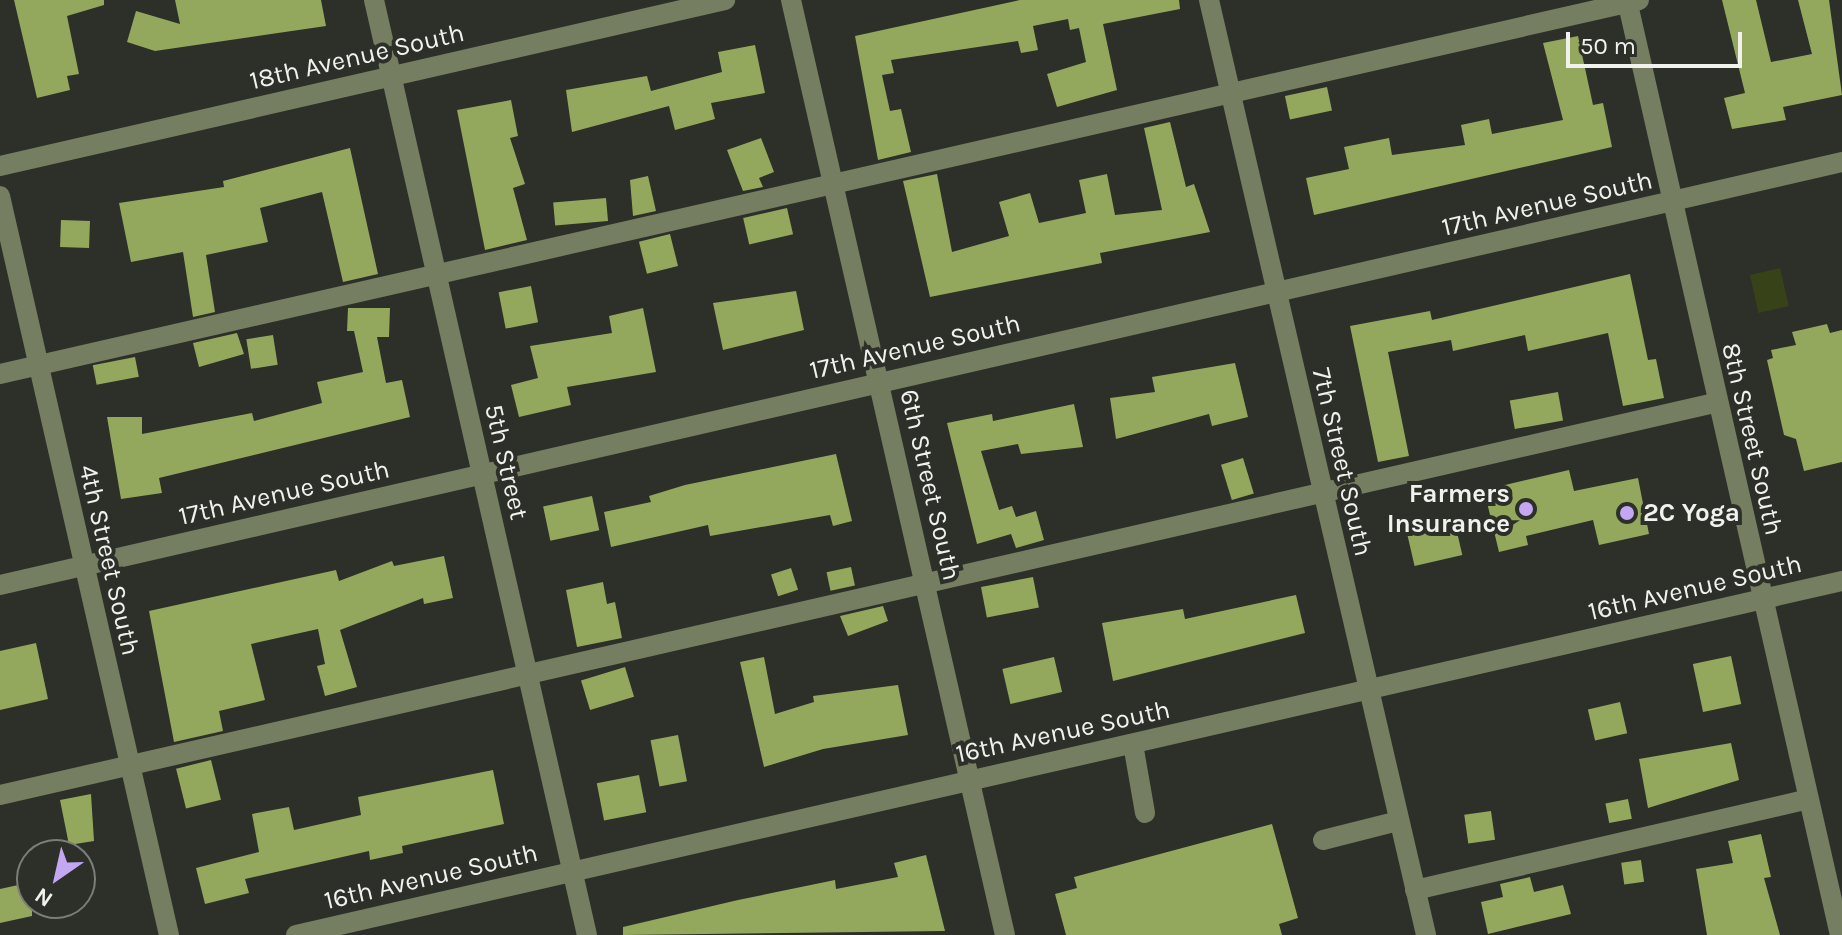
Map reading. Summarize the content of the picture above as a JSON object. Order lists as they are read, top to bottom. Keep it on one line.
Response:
{"streets":{"street":["18th Avenue South","17th Avenue South","8th Street South","5th Street","7th Street South","6th Street South","4th Street South","16th Avenue South"]},"crossings":[["18th Avenue South","5th Street"],["17th Avenue South","8th Street South"],["17th Avenue South","5th Street"],["17th Avenue South","7th Street South"],["17th Avenue South","6th Street South"],["17th Avenue South","4th Street South"],["8th Street South","16th Avenue South"],["5th Street","16th Avenue South"],["7th Street South","16th Avenue South"],["6th Street South","16th Avenue South"]],"places":["Farmers Insurance","2C Yoga"],"scale_bar":"50 m","north":"bottom left"}
